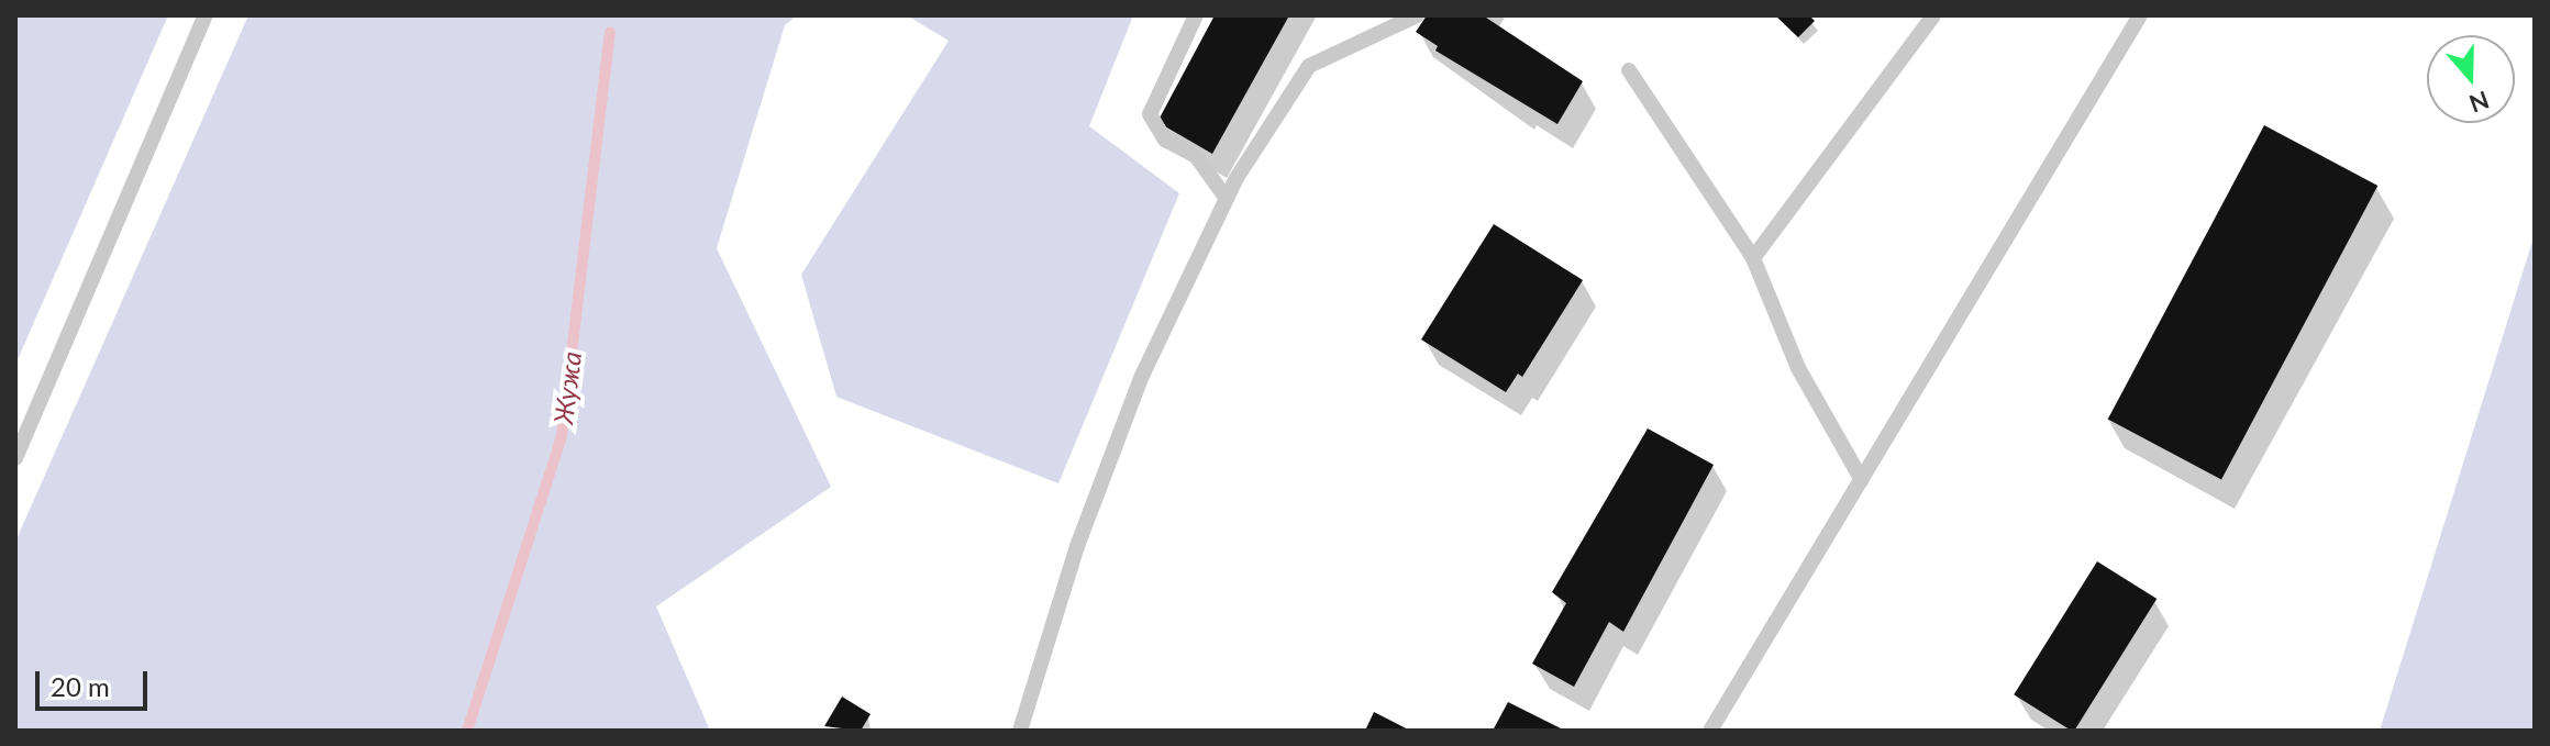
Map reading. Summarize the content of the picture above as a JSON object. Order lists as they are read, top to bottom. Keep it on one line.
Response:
{"water":["Жужа"],"scale_bar":"20 m","north":"bottom"}
